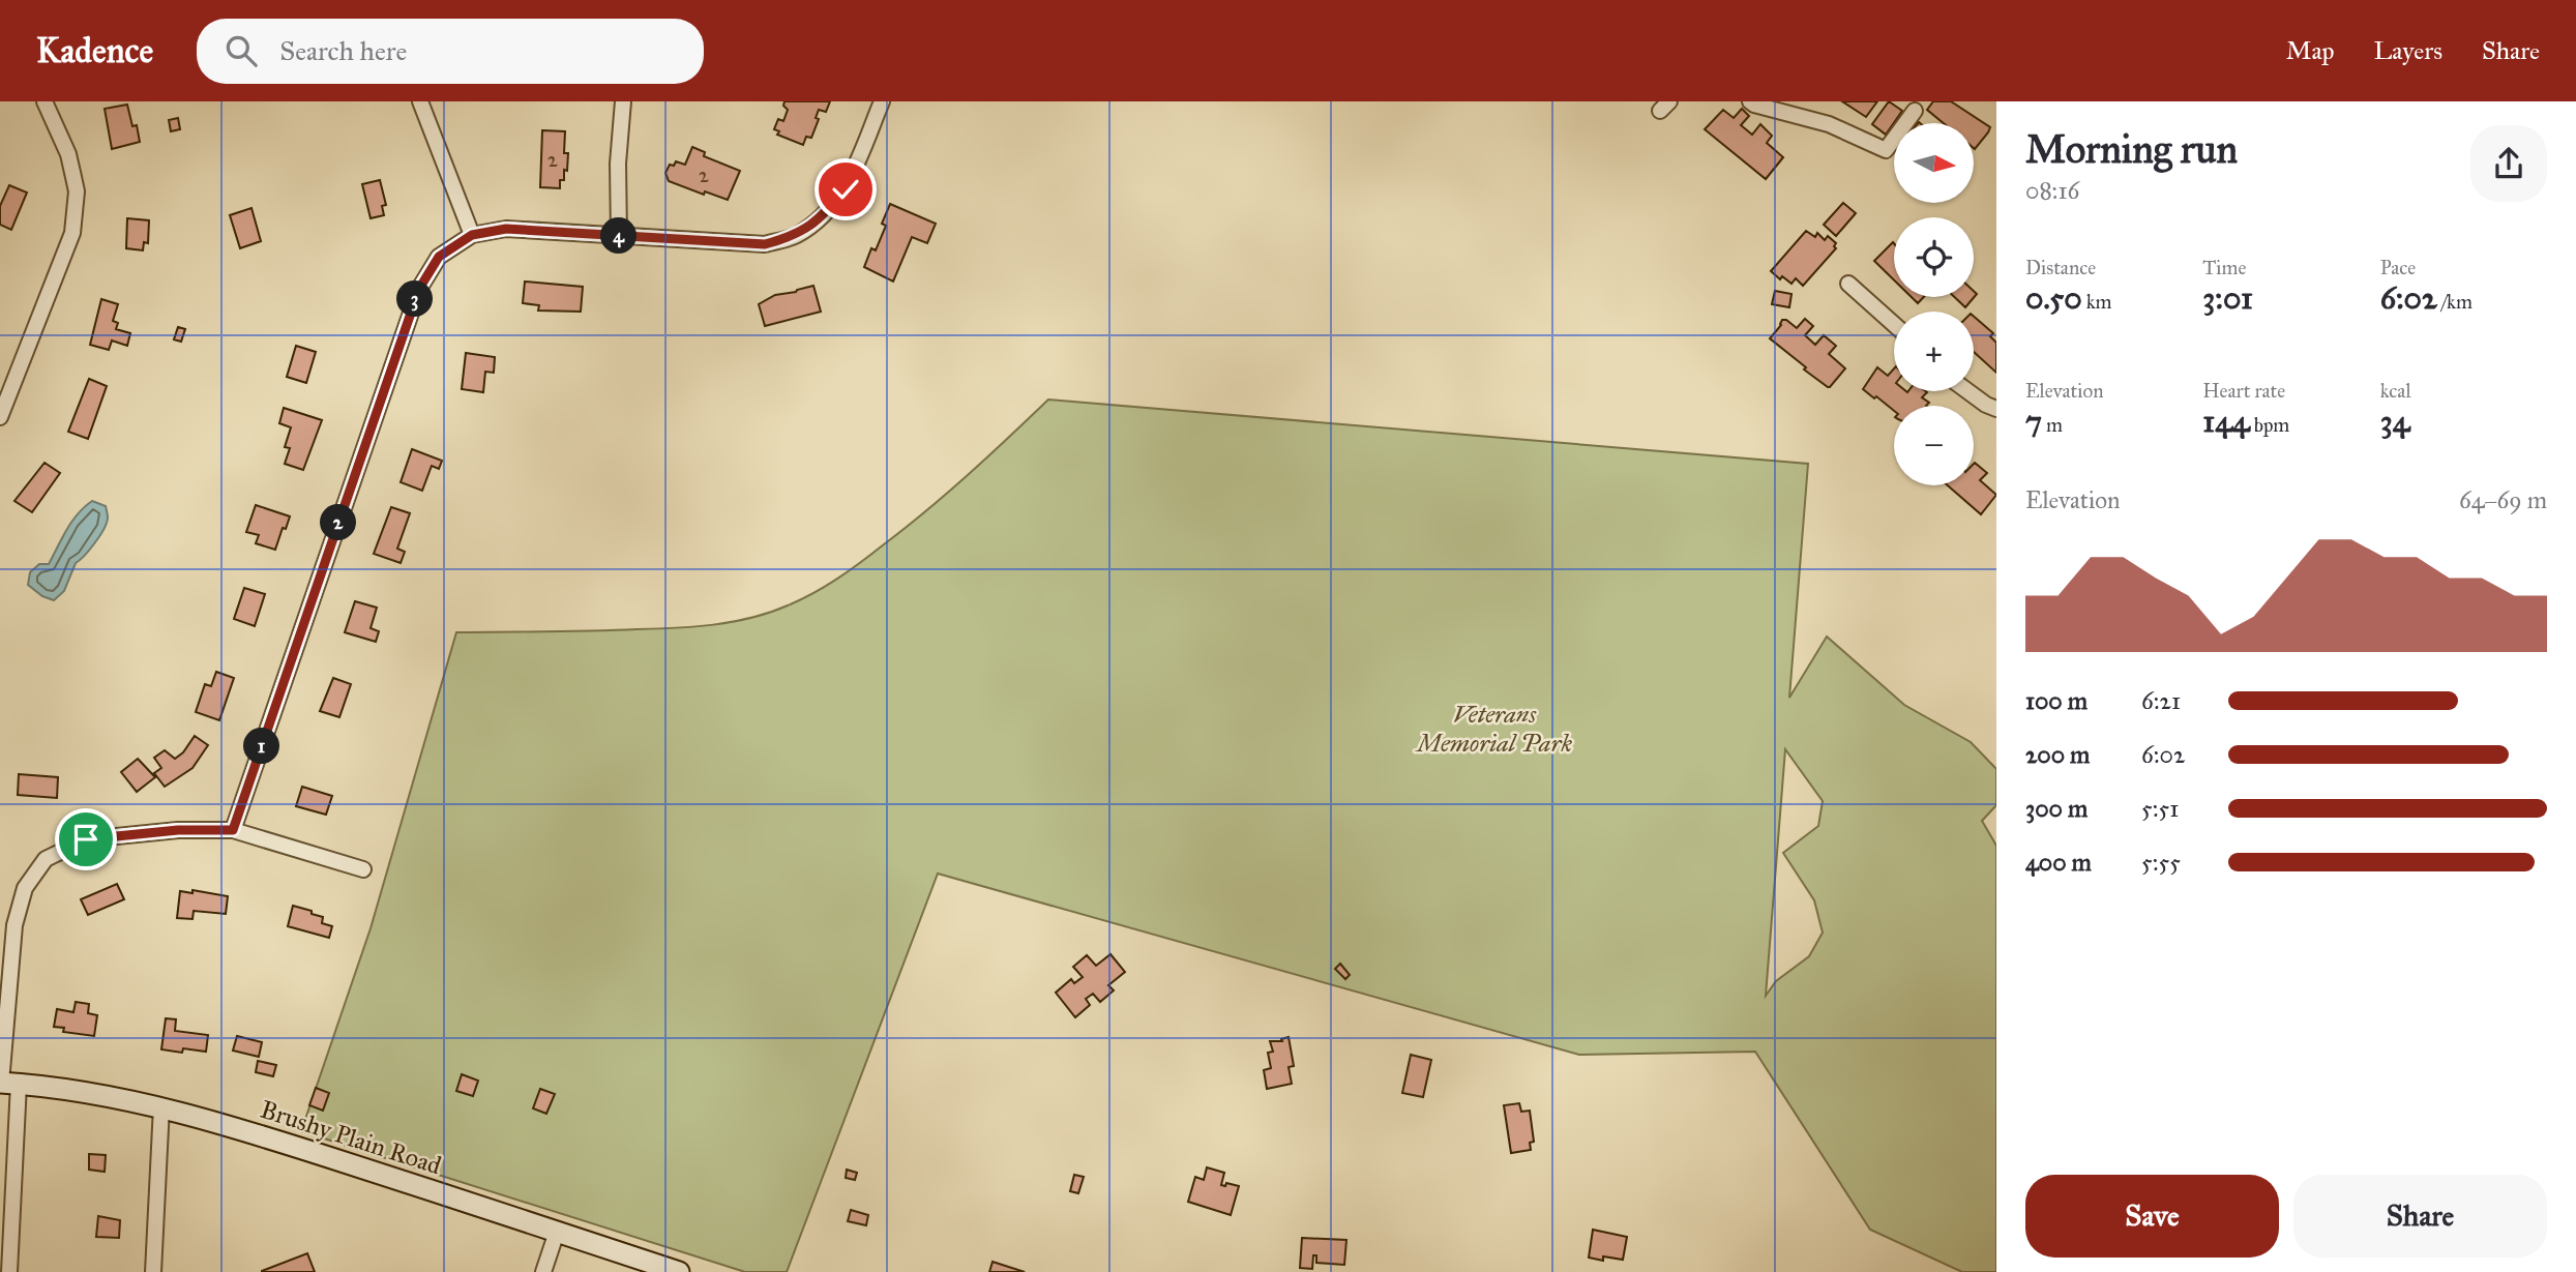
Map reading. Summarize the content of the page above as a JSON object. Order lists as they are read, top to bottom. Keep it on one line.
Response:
{"streets":{"main road":["Brushy Plain Road"]},"parks":["Veterans Memorial Park"],"house_numbers":["2","2"],"north":"right","page":{"header":"Kadence","search":"Search here","nav":["Map","Layers","Share"],"heading":["Morning run","08:16"],"map_buttons":["+","−"],"pins":["4","3","2","1"],"stats":[["Distance","0.50 km"],["Time","3:01"],["Pace","6:02 /km"],["Elevation","7 m"],["Heart rate","144 bpm"],["kcal","34"]],"chart":["Elevation","64–69 m"],"list":[{"name":"100 m","note":"6:21"},{"name":"200 m","note":"6:02"},{"name":"300 m","note":"5:51"},{"name":"400 m","note":"5:55"}],"buttons":["Save","Share"]}}
